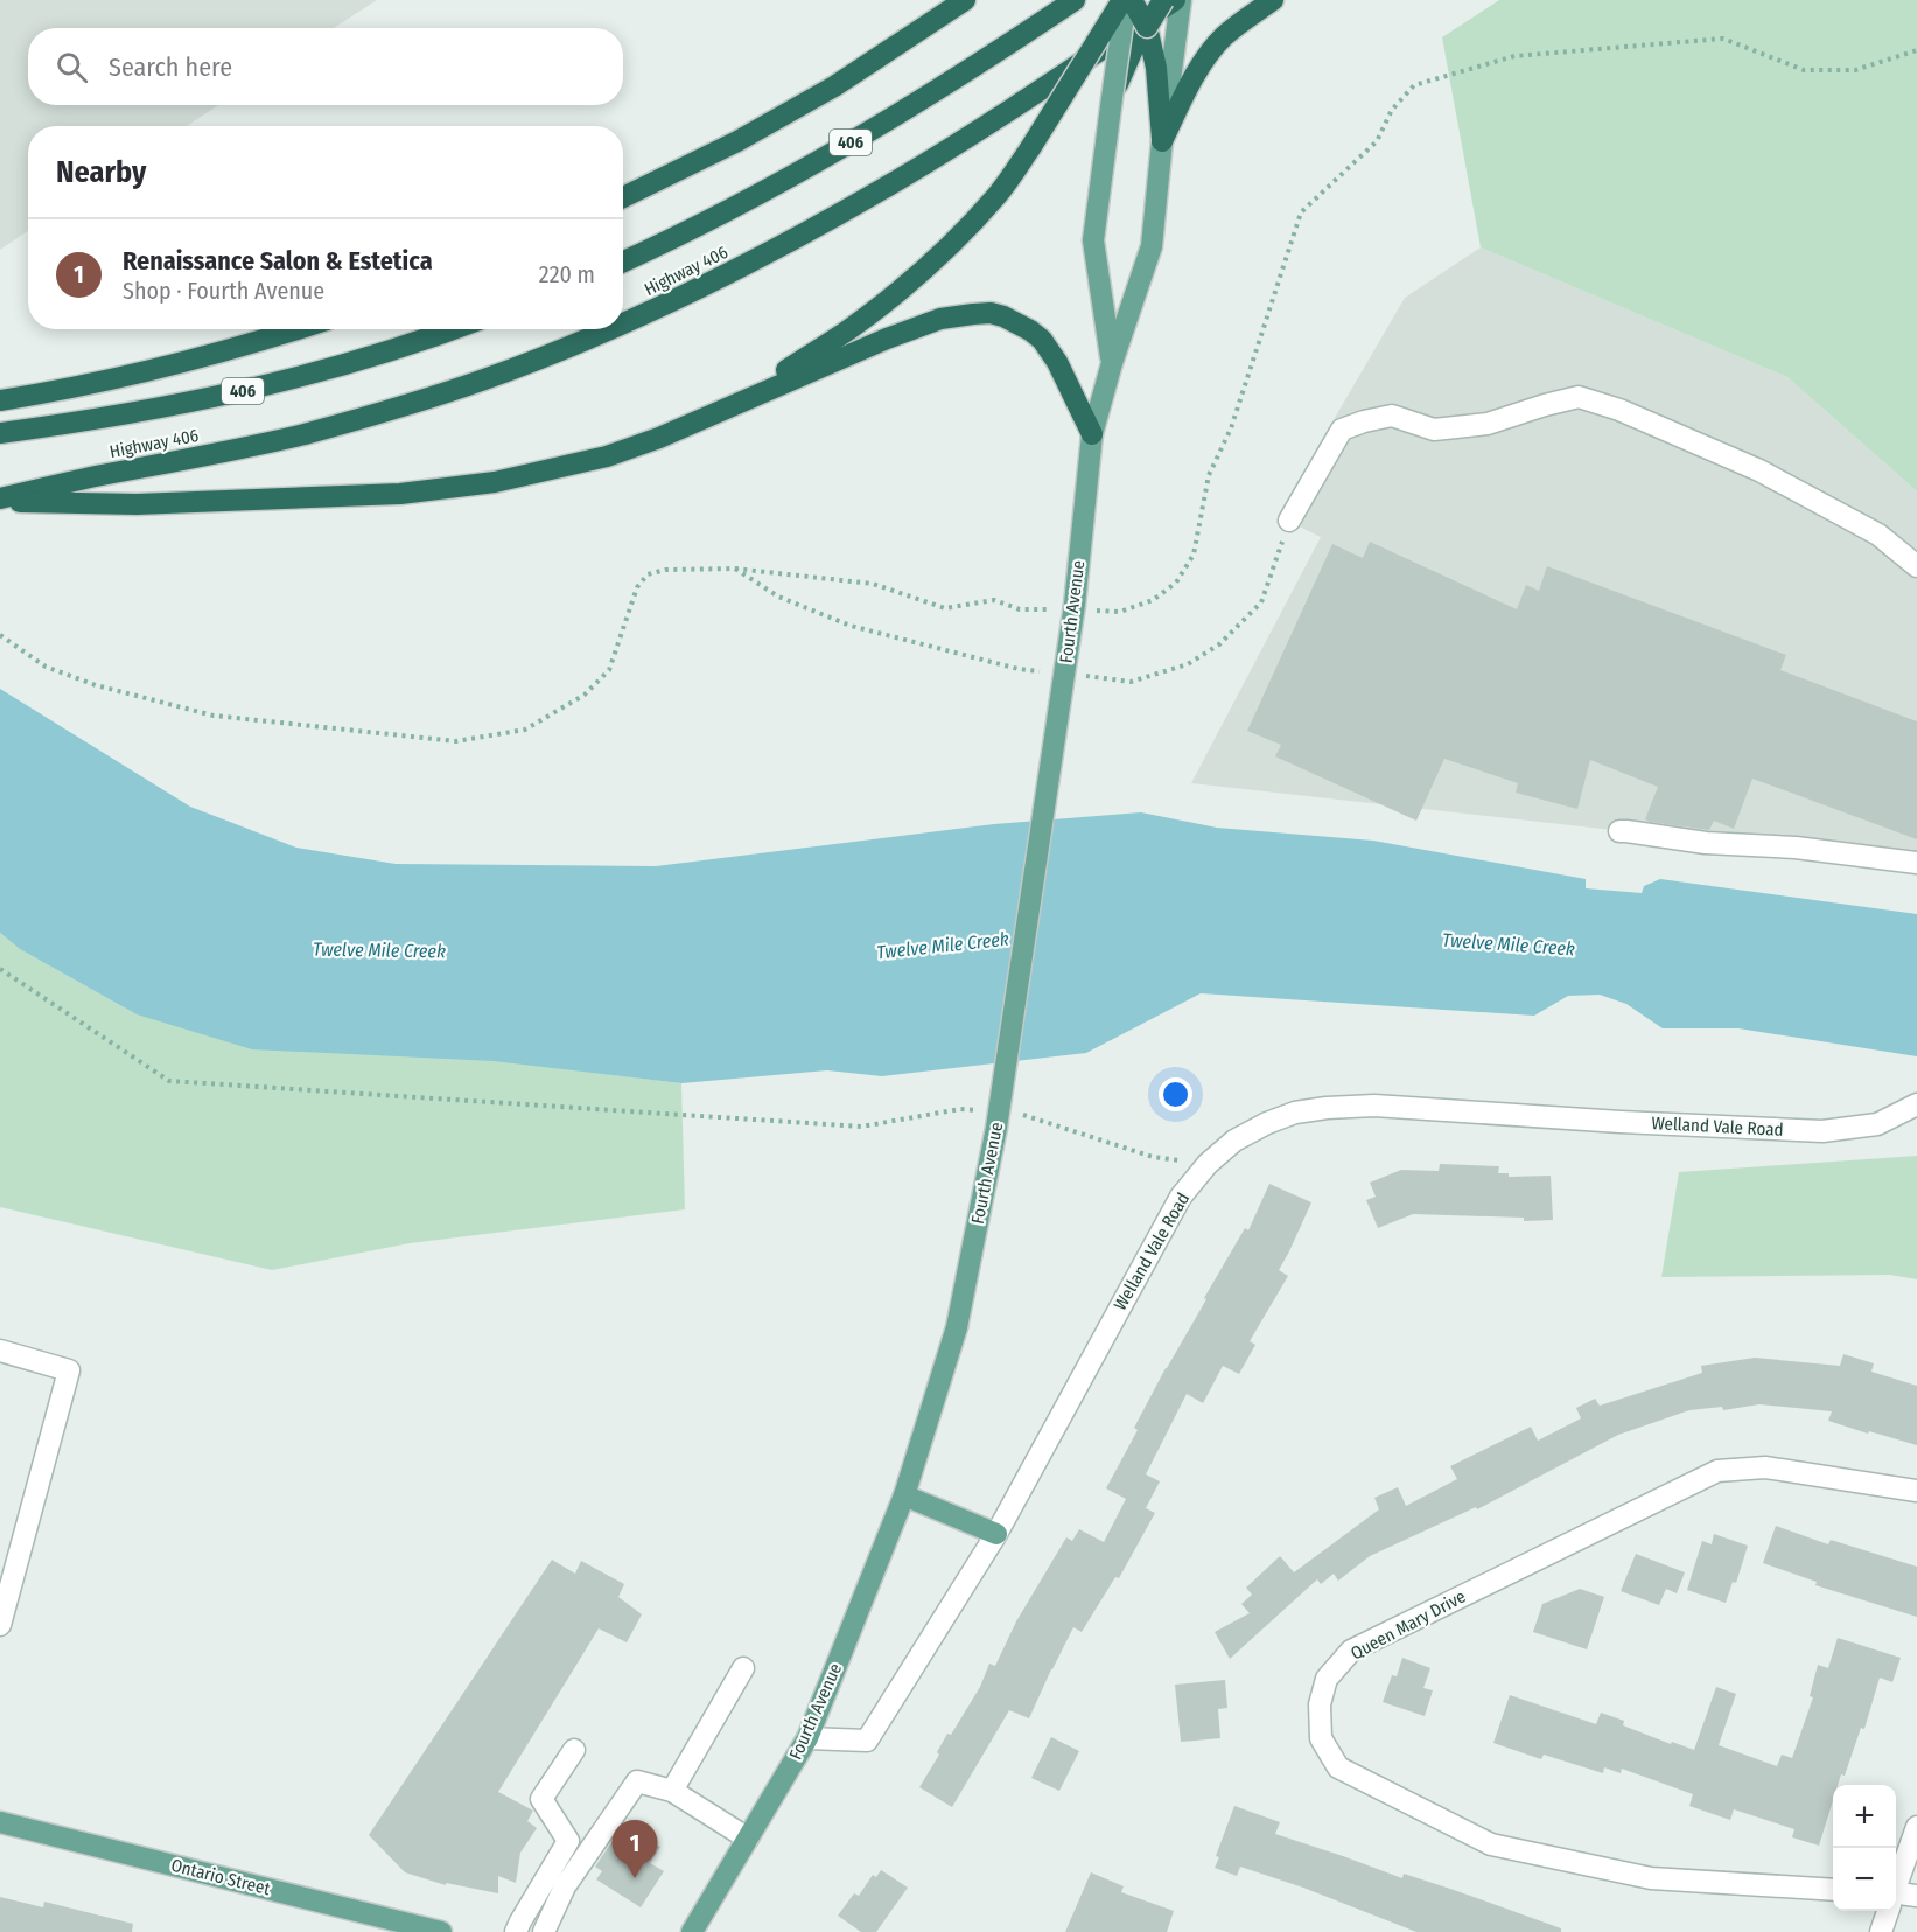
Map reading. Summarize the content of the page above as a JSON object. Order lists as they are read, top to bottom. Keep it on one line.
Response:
{"streets":{"highway":["406","Highway 406"],"main road":["Fourth Avenue","Ontario Street"],"street":["Welland Vale Road","Queen Mary Drive"]},"crossings":[["Fourth Avenue","Welland Vale Road"]],"water":["Twelve Mile Creek"],"page":{"search":"Search here","heading":"Nearby","list":[{"mark":"1","name":"Renaissance Salon & Estetica","note":"Shop · Fourth Avenue","value":"220 m"}],"map_buttons":["+","−"],"pins":"1"}}
